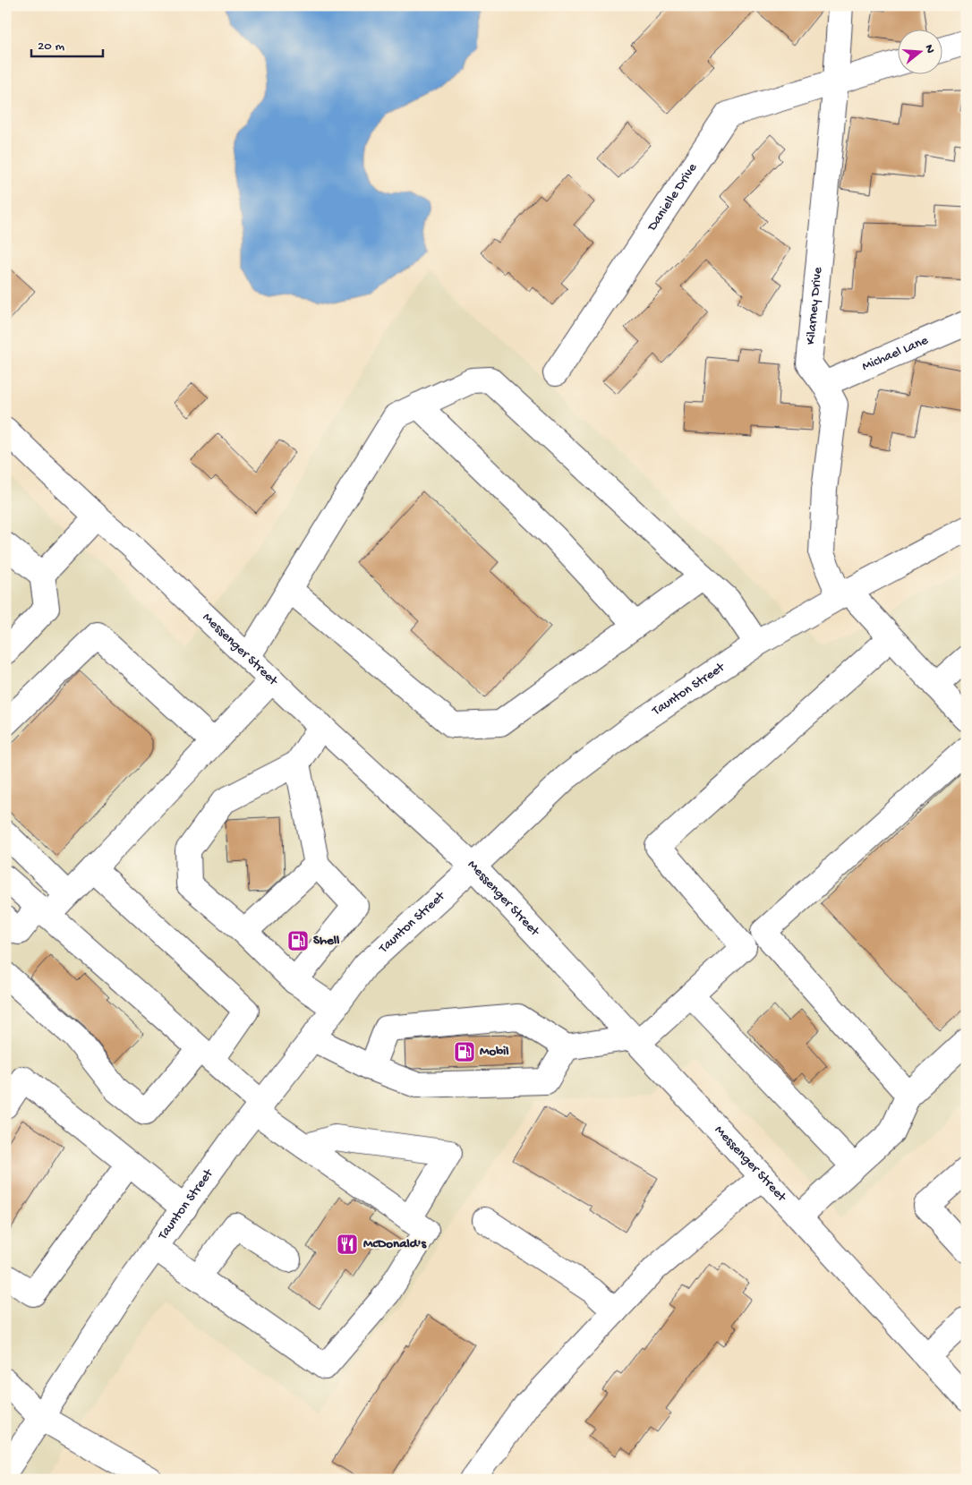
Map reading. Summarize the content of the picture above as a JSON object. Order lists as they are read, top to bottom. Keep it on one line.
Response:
{"streets":{"main road":["Danielle Drive","Kilarney Drive","Michael Lane","Messenger Street","Taunton Street"]},"crossings":[["Danielle Drive","Kilarney Drive"],["Kilarney Drive","Michael Lane"],["Kilarney Drive","Taunton Street"],["Messenger Street","Taunton Street"]],"places":{"fuel station":["Shell","Mobil"],"restaurant":["McDonald's"]},"scale_bar":"20 m","north":"right"}
